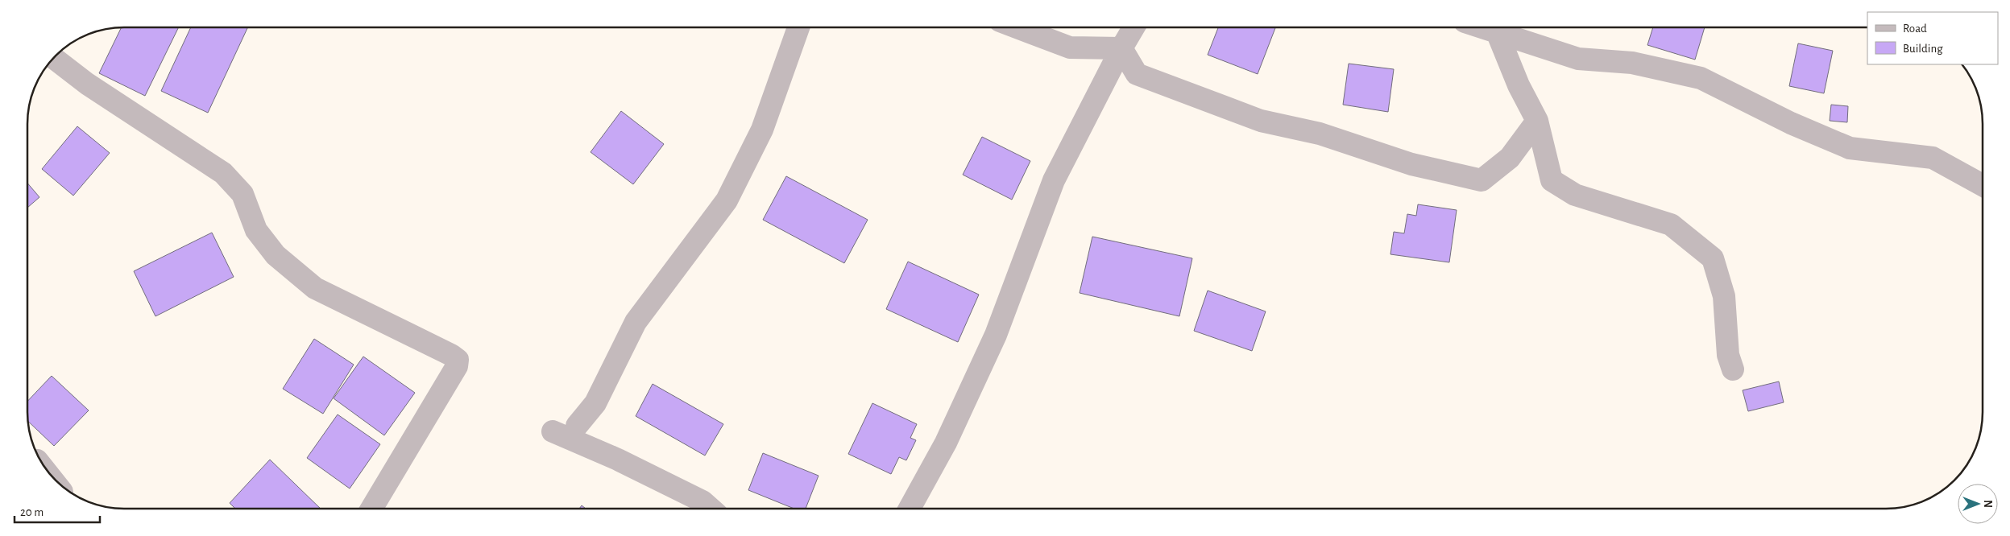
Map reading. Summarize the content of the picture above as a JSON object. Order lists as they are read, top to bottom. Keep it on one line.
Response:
{"legend":["Road","Building"],"scale_bar":"20 m","north":"right"}
